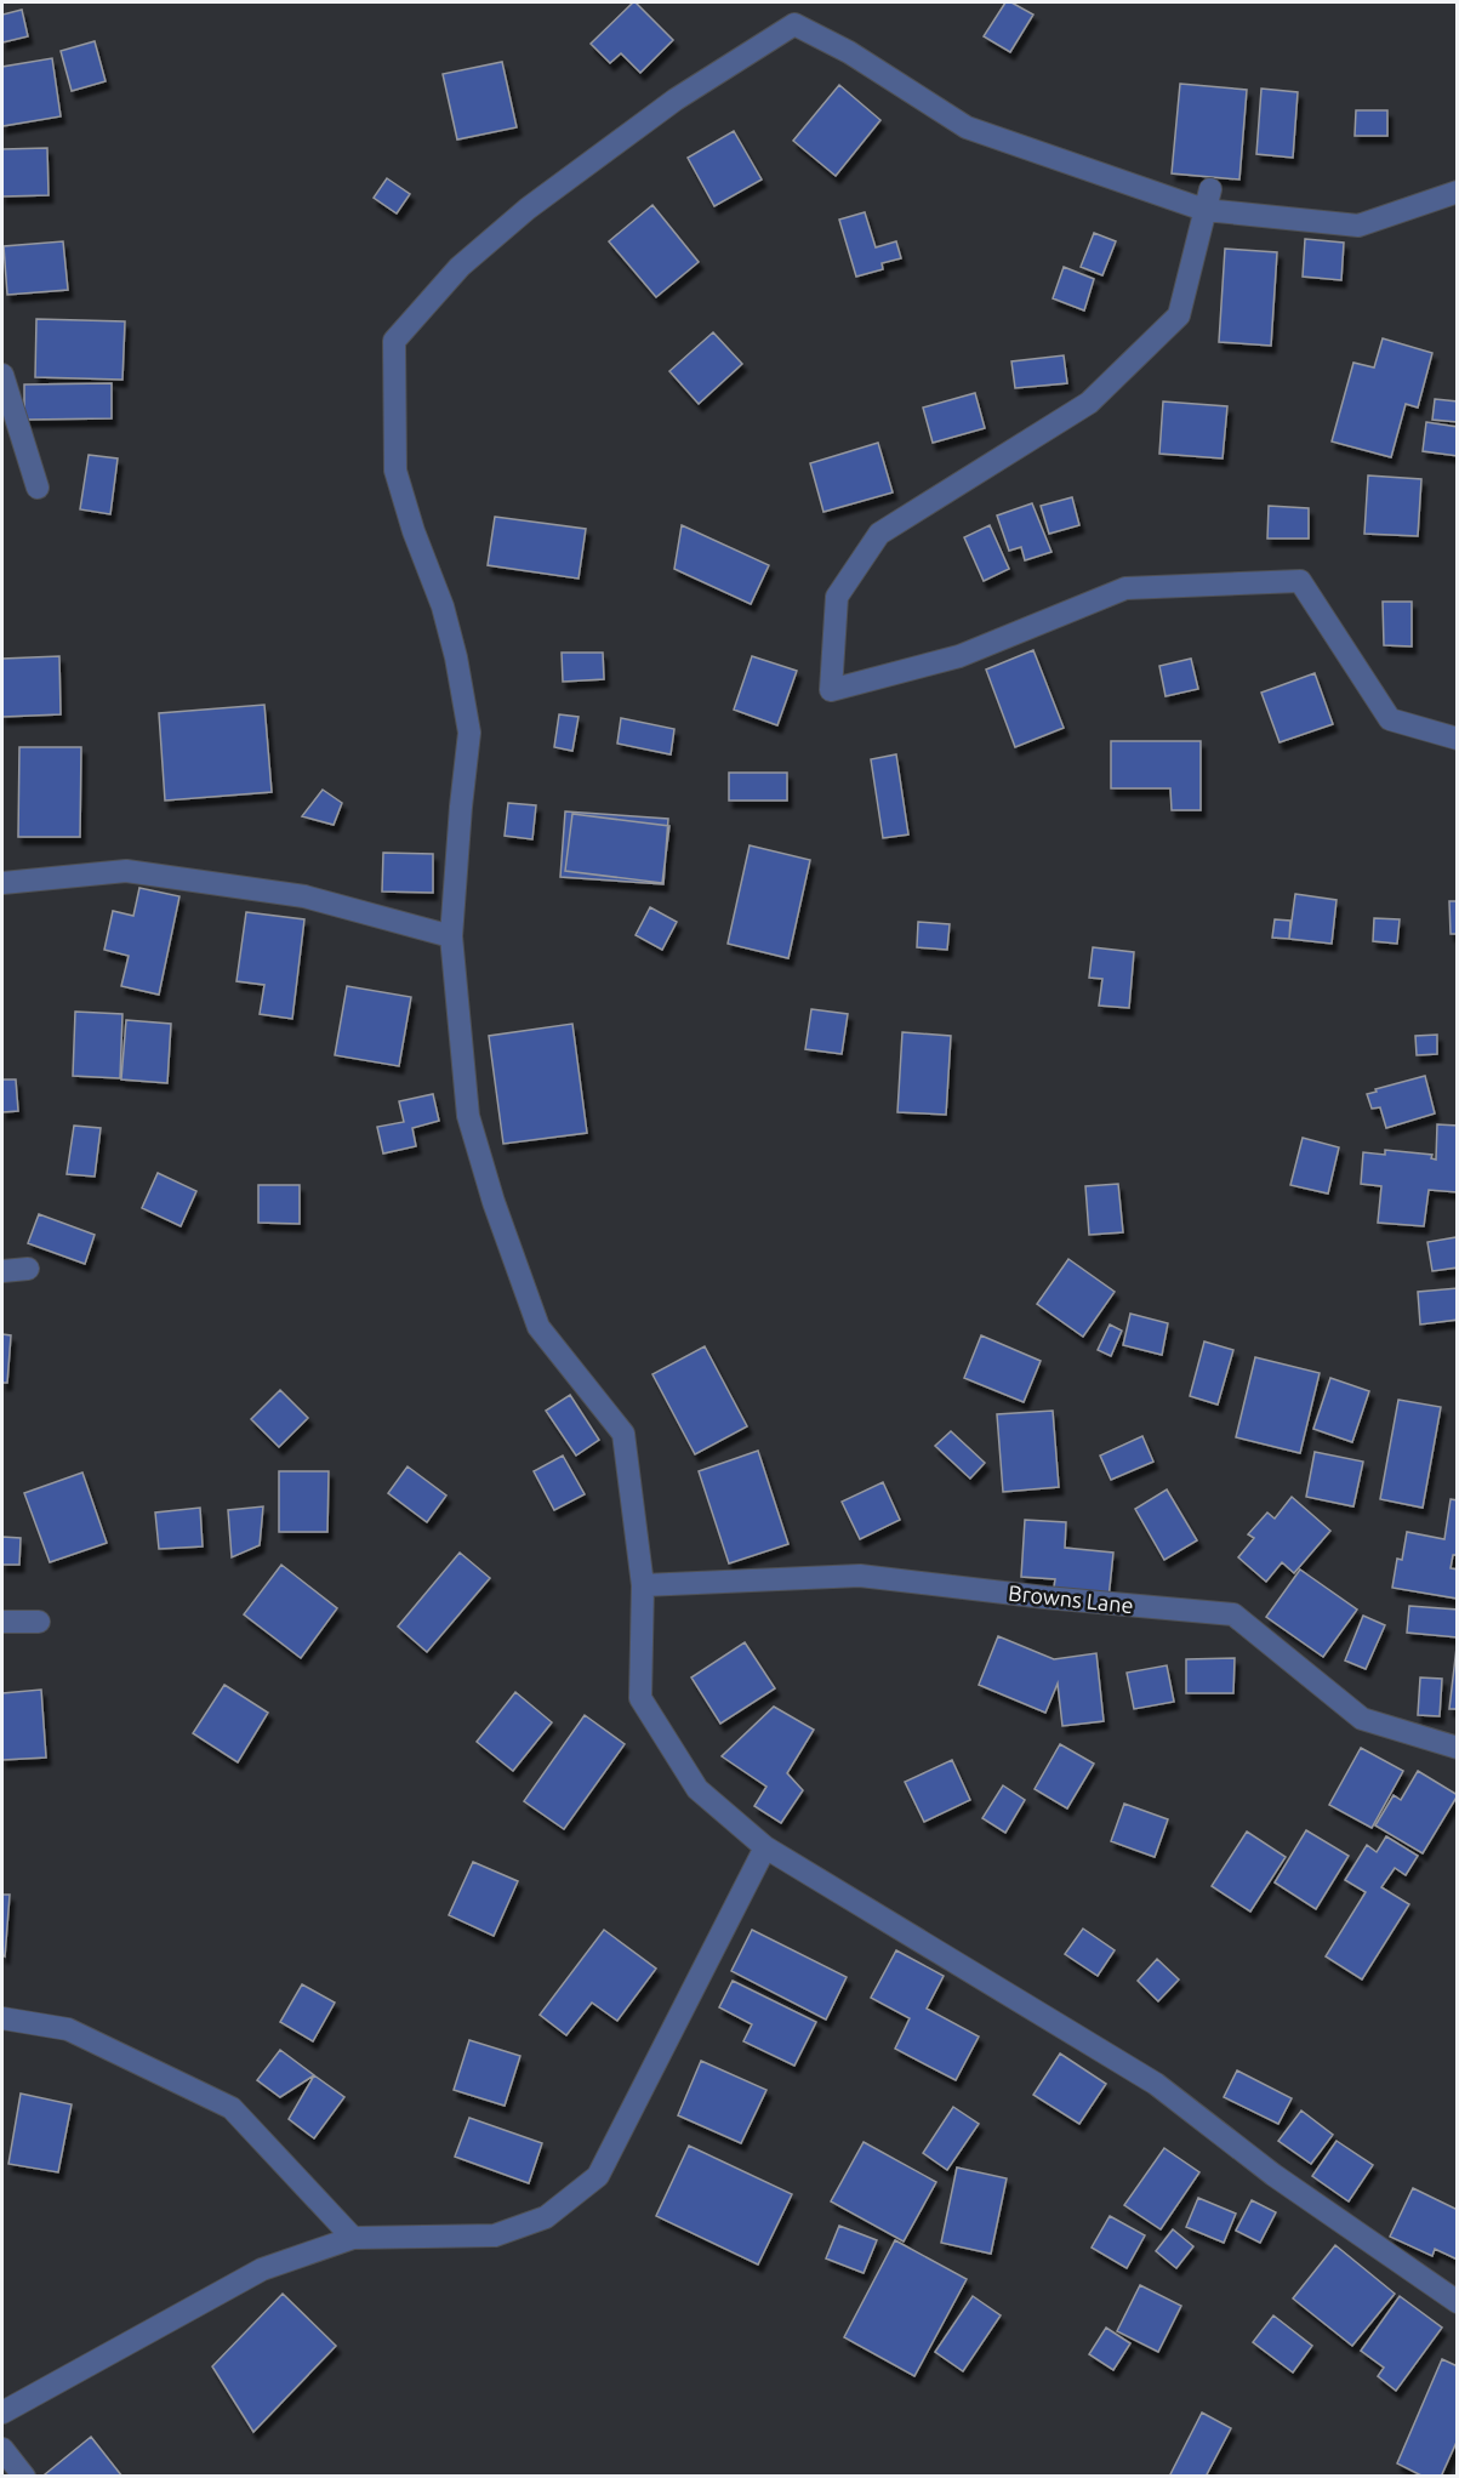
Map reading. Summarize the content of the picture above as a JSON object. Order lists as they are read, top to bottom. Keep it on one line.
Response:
{"streets":{"street":["Browns Lane"]}}
